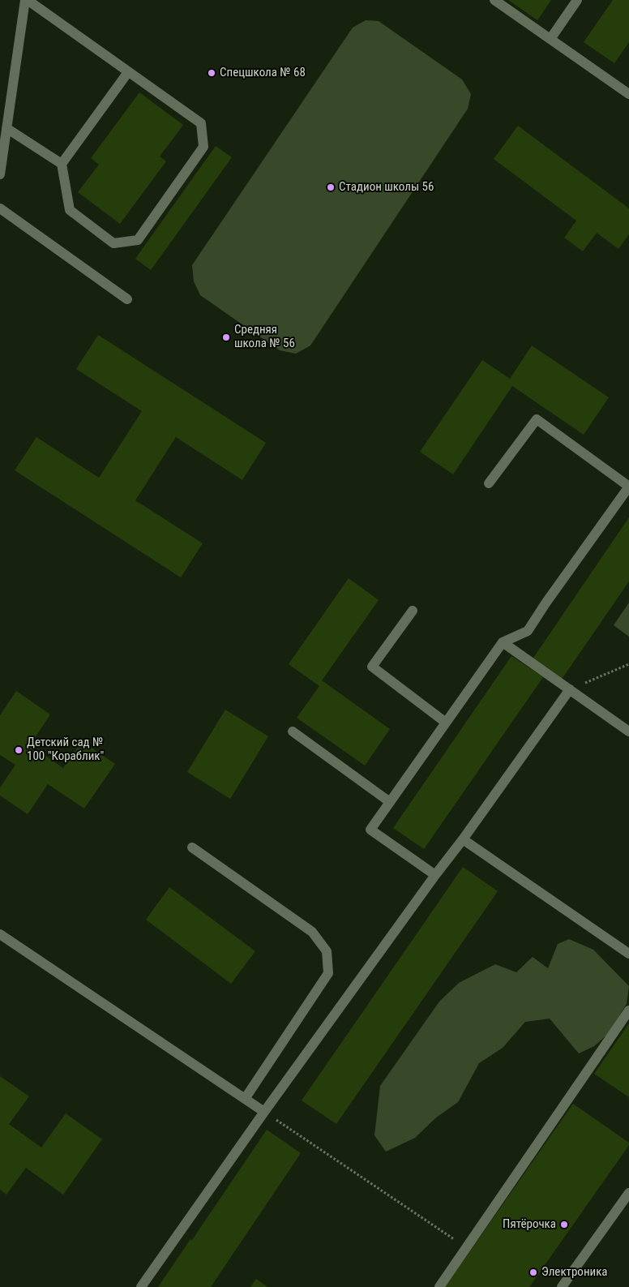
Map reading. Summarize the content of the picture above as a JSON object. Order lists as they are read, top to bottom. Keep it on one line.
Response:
{"places":["Спецшкола № 68","Стадион школы 56","Средняя школа № 56","Детский сад № 100 \"Кораблик\"","Пятёрочка","Электроника"]}
